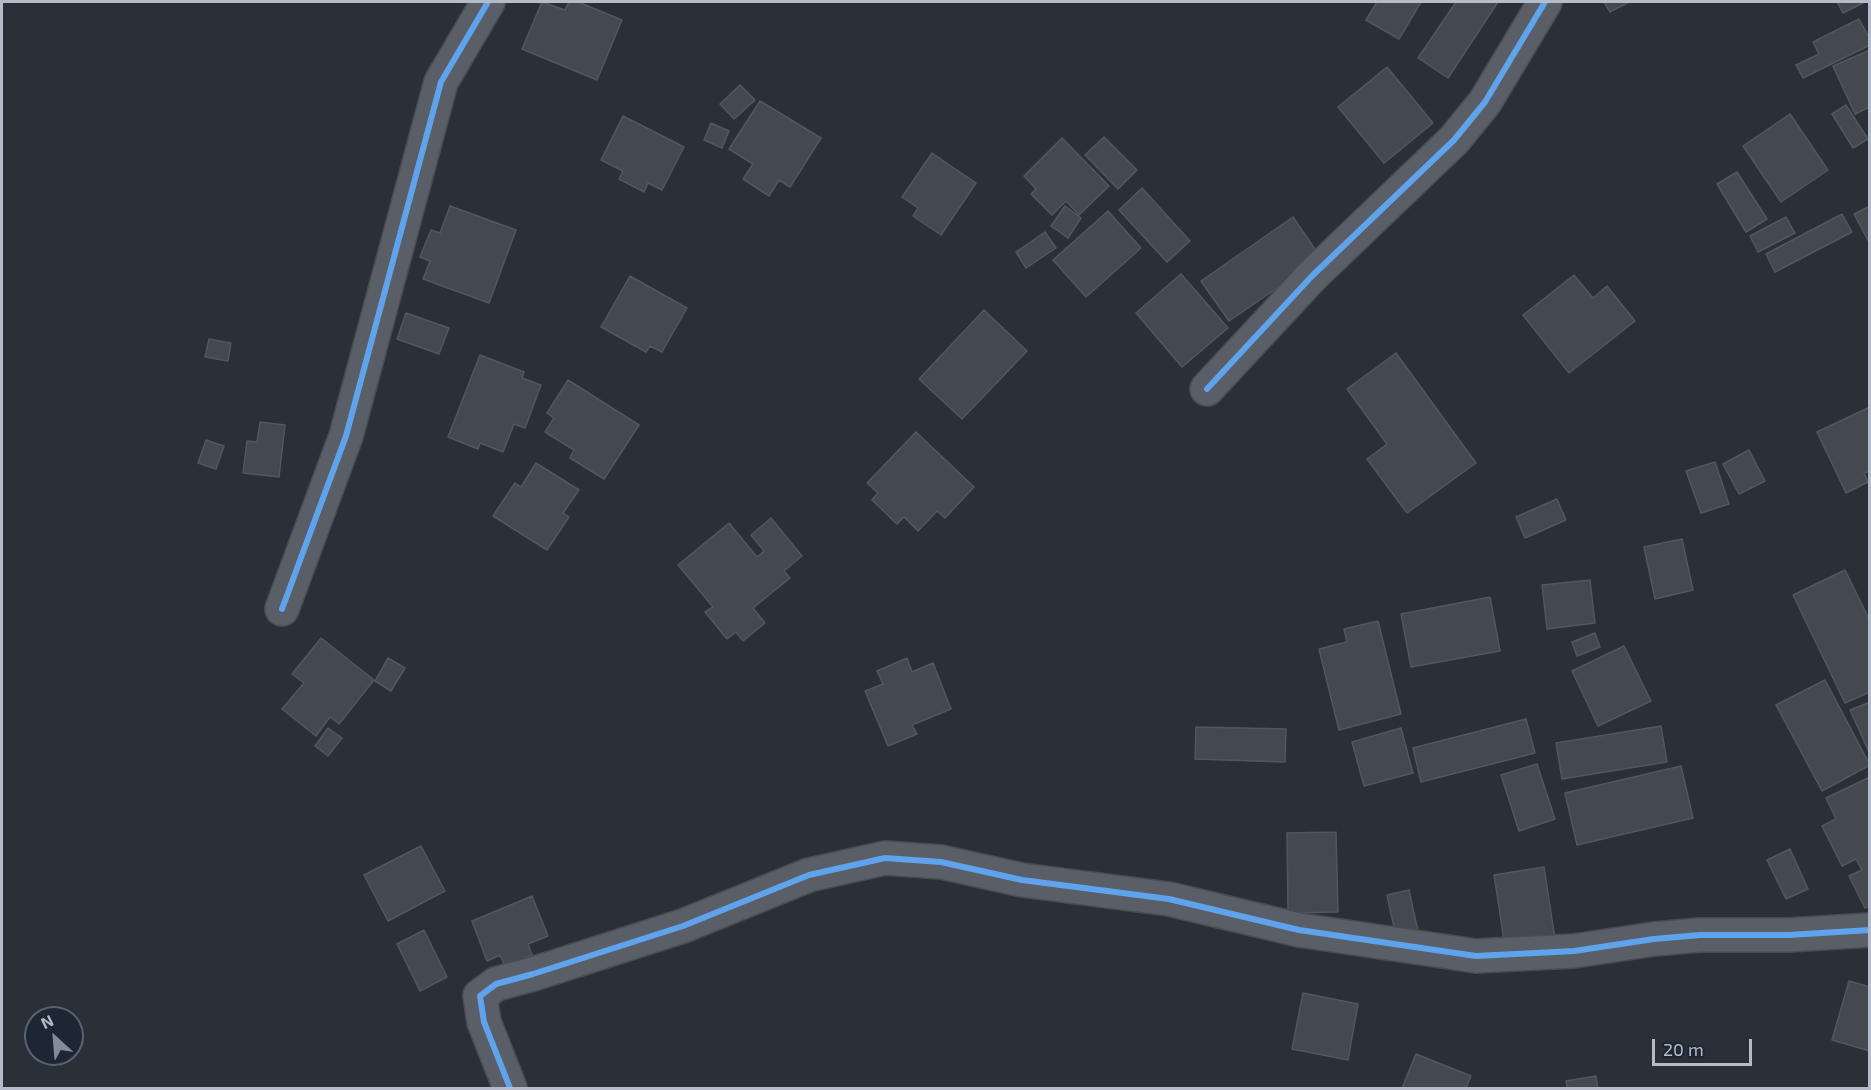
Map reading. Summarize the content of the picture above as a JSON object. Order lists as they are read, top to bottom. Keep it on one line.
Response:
{"scale_bar":"20 m","north":"top left"}
